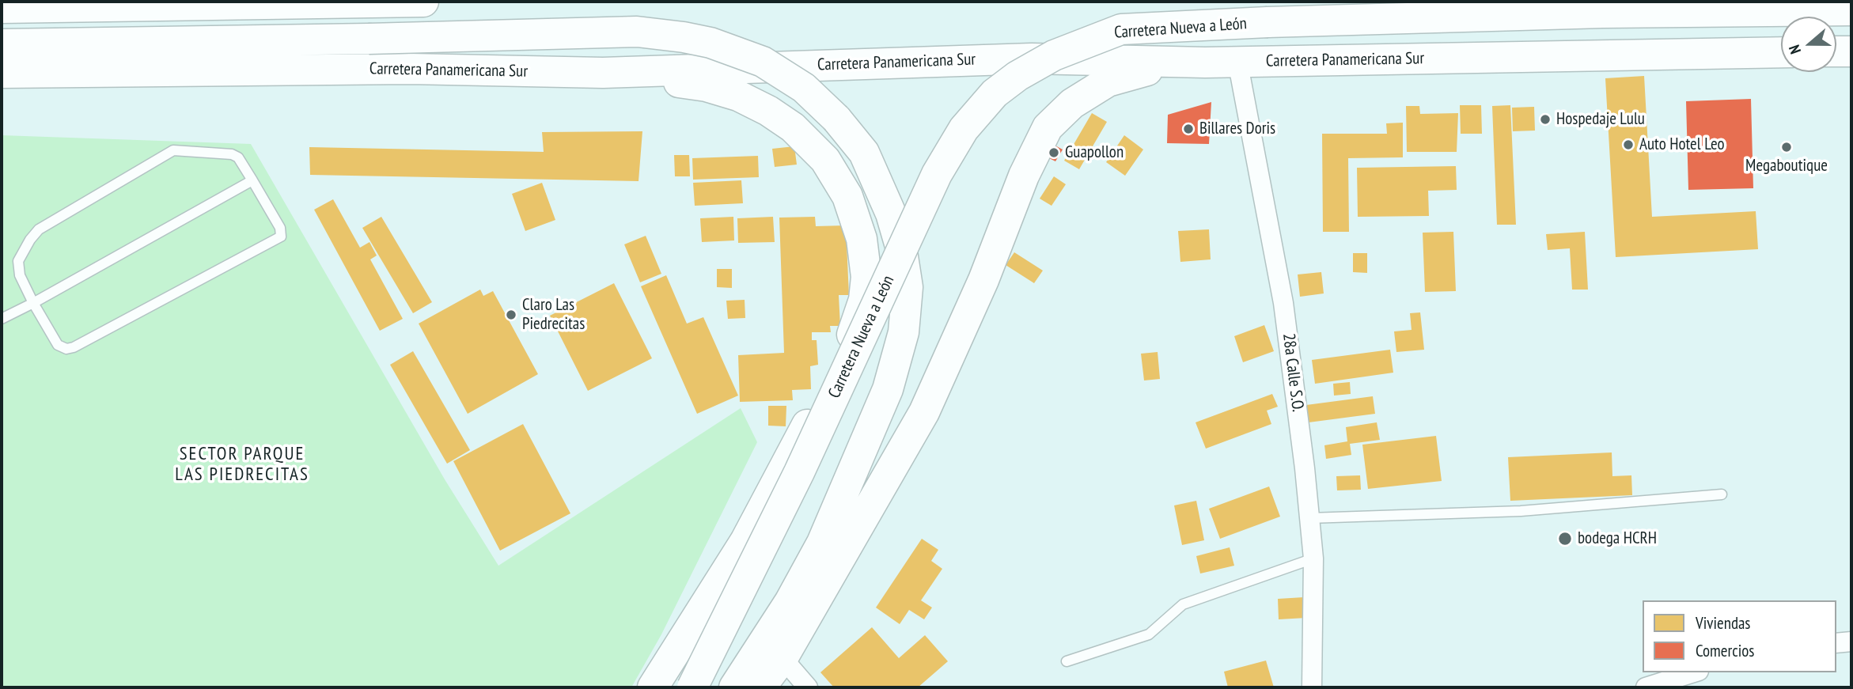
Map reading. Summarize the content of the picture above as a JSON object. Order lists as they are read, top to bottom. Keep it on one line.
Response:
{"streets":{"highway":["Carretera Nueva a León","Carretera Panamericana Sur"],"street":["28a Calle S.O."]},"crossings":[["Carretera Panamericana Sur","28a Calle S.O."]],"districts":["SECTOR PARQUE LAS PIEDRECITAS"],"places":["Hospedaje Lulu","Billares Doris","Auto Hotel Leo","Megaboutique","Guapollon","Claro Las Piedrecitas","bodega HCRH"],"legend":["Viviendas","Comercios"],"north":"left"}
